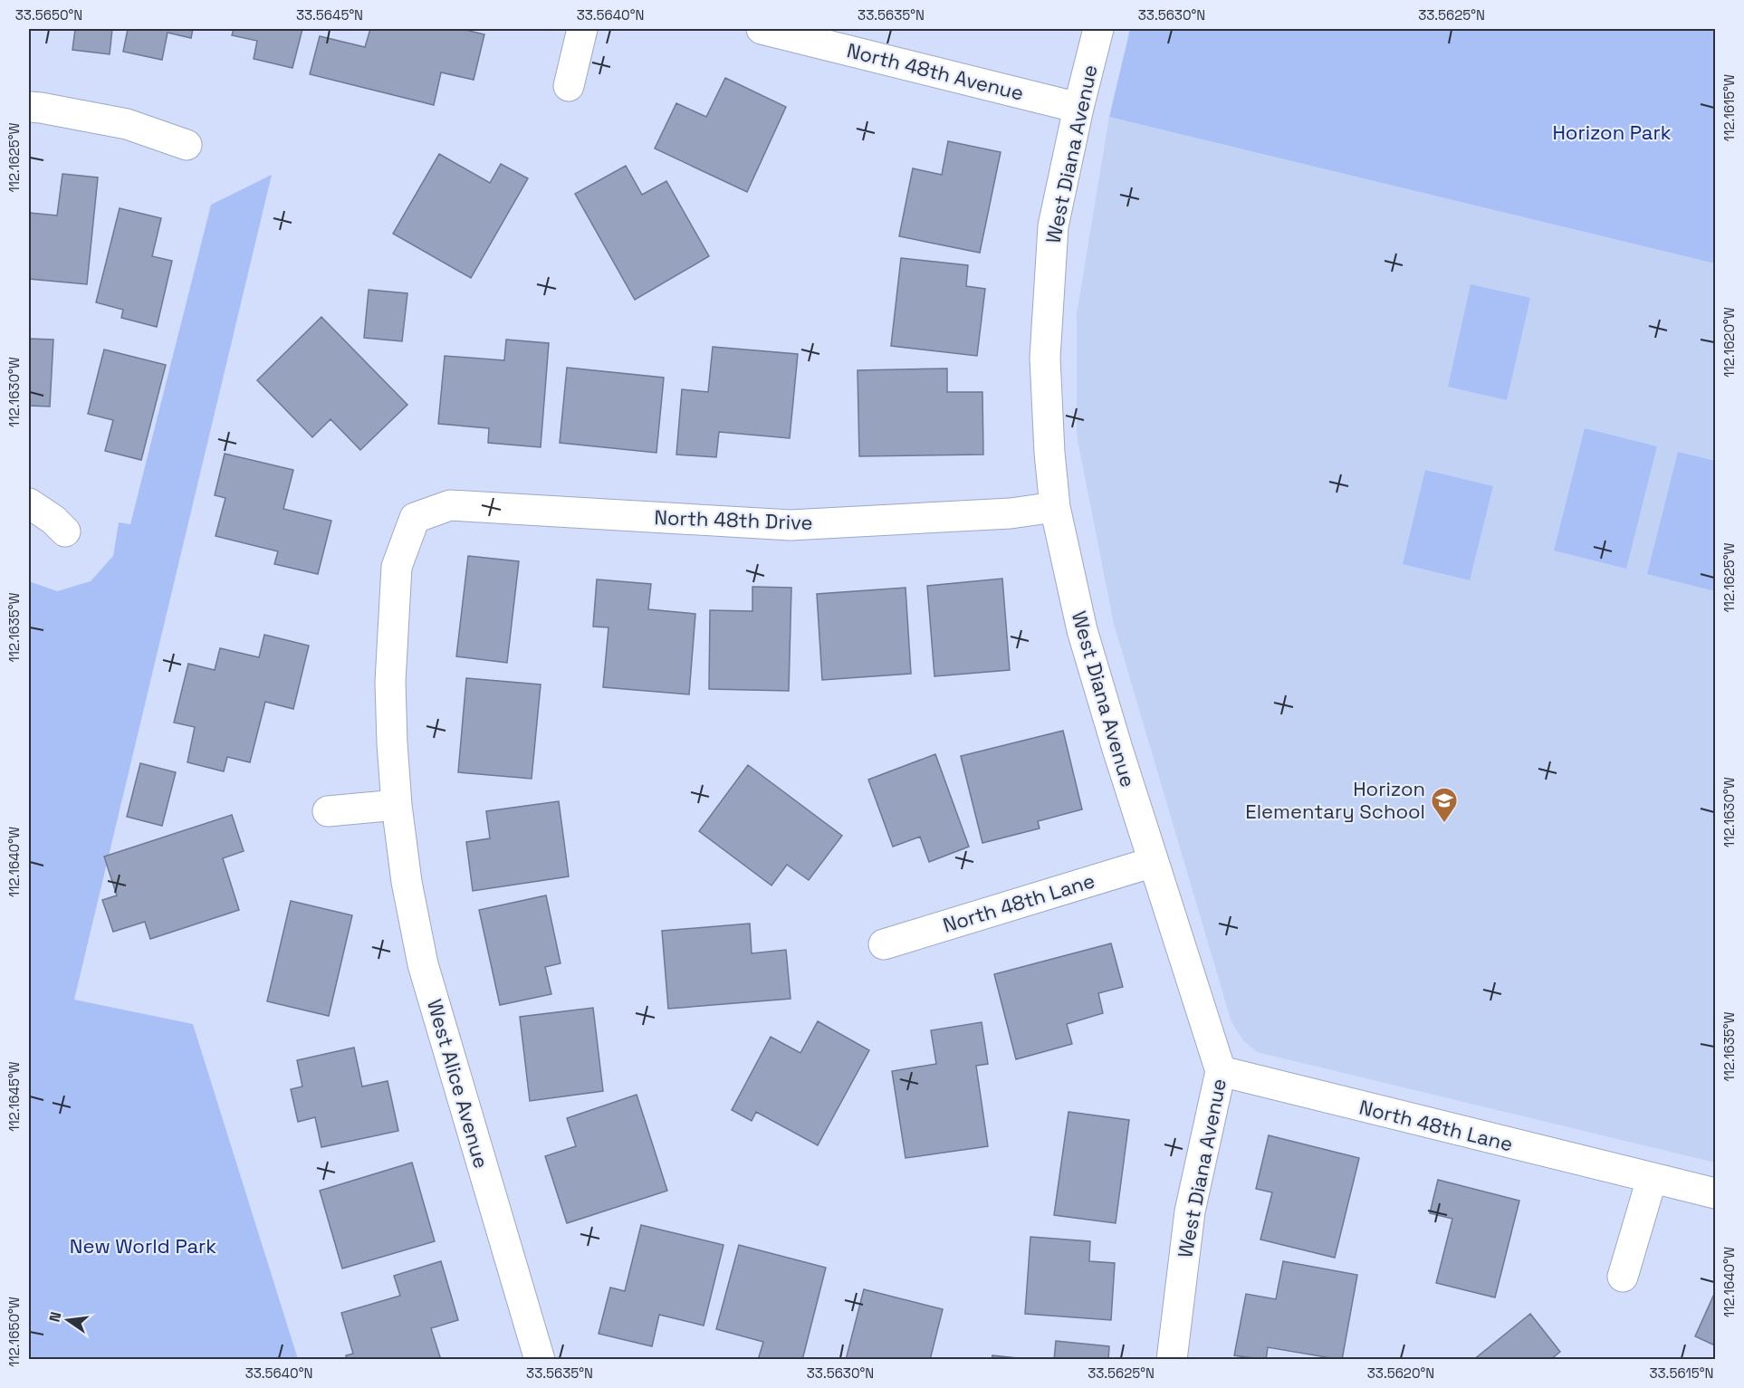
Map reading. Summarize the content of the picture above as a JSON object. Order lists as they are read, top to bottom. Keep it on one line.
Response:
{"streets":{"street":["North 48th Avenue","West Diana Avenue","North 48th Drive","North 48th Lane","West Alice Avenue"]},"crossings":[["North 48th Avenue","West Diana Avenue"],["West Diana Avenue","North 48th Drive"],["West Diana Avenue","North 48th Lane"],["North 48th Drive","West Alice Avenue"]],"parks":["Horizon Park","New World Park"],"places":{"school or university":["Horizon Elementary School"]},"north":"left","coordinates":["33.5650°N","33.5645°N","33.5640°N","33.5635°N","33.5630°N","33.5625°N","112.1615°W","112.1625°W","112.1620°W","112.1630°W","112.1635°W","112.1640°W","112.1645°W","112.1650°W","33.5620°N","33.5615°N"]}
